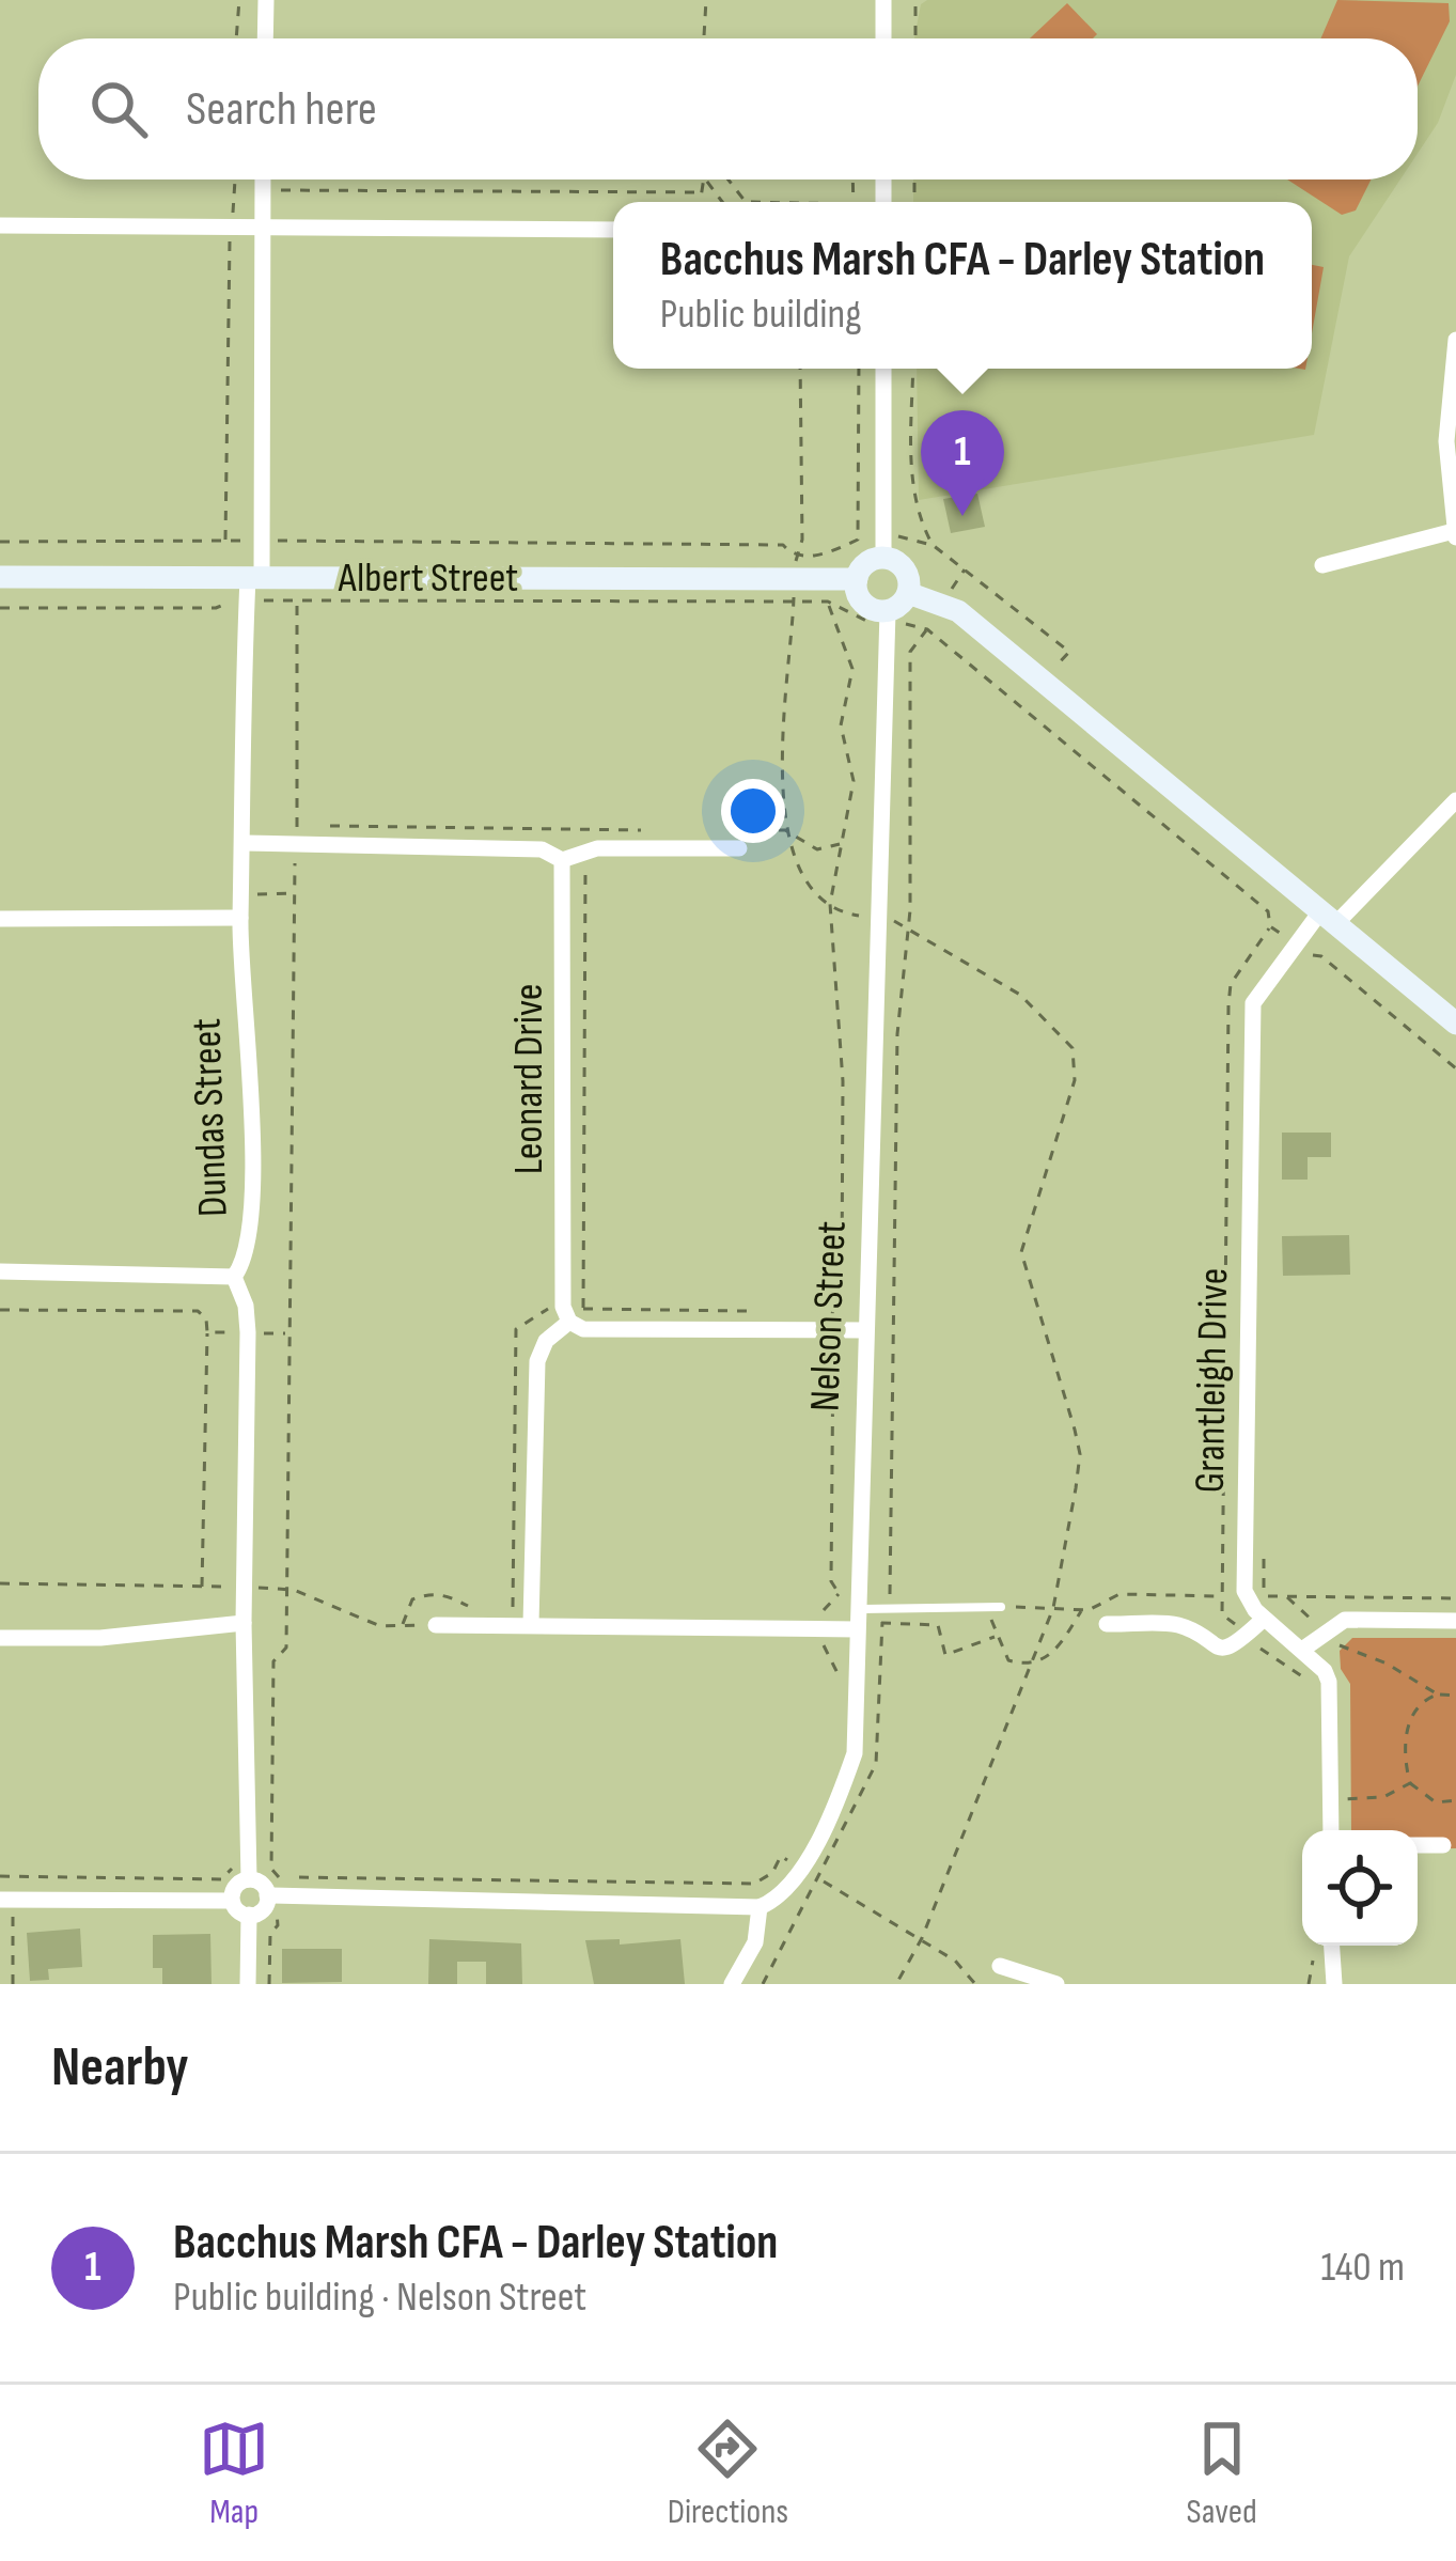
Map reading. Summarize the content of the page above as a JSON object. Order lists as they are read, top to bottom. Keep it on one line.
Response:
{"streets":{"street":["Albert Street","Leonard Drive","Dundas Street","Nelson Street","Grantleigh Drive"]},"crossings":[["Albert Street","Dundas Street"],["Albert Street","Nelson Street"]],"page":{"search":"Search here","popup":["Bacchus Marsh CFA - Darley Station","Public building"],"pins":"1","heading":"Nearby","list":[{"mark":"1","name":"Bacchus Marsh CFA - Darley Station","note":"Public building · Nelson Street","value":"140 m"}],"nav":["Map","Directions","Saved"]}}
